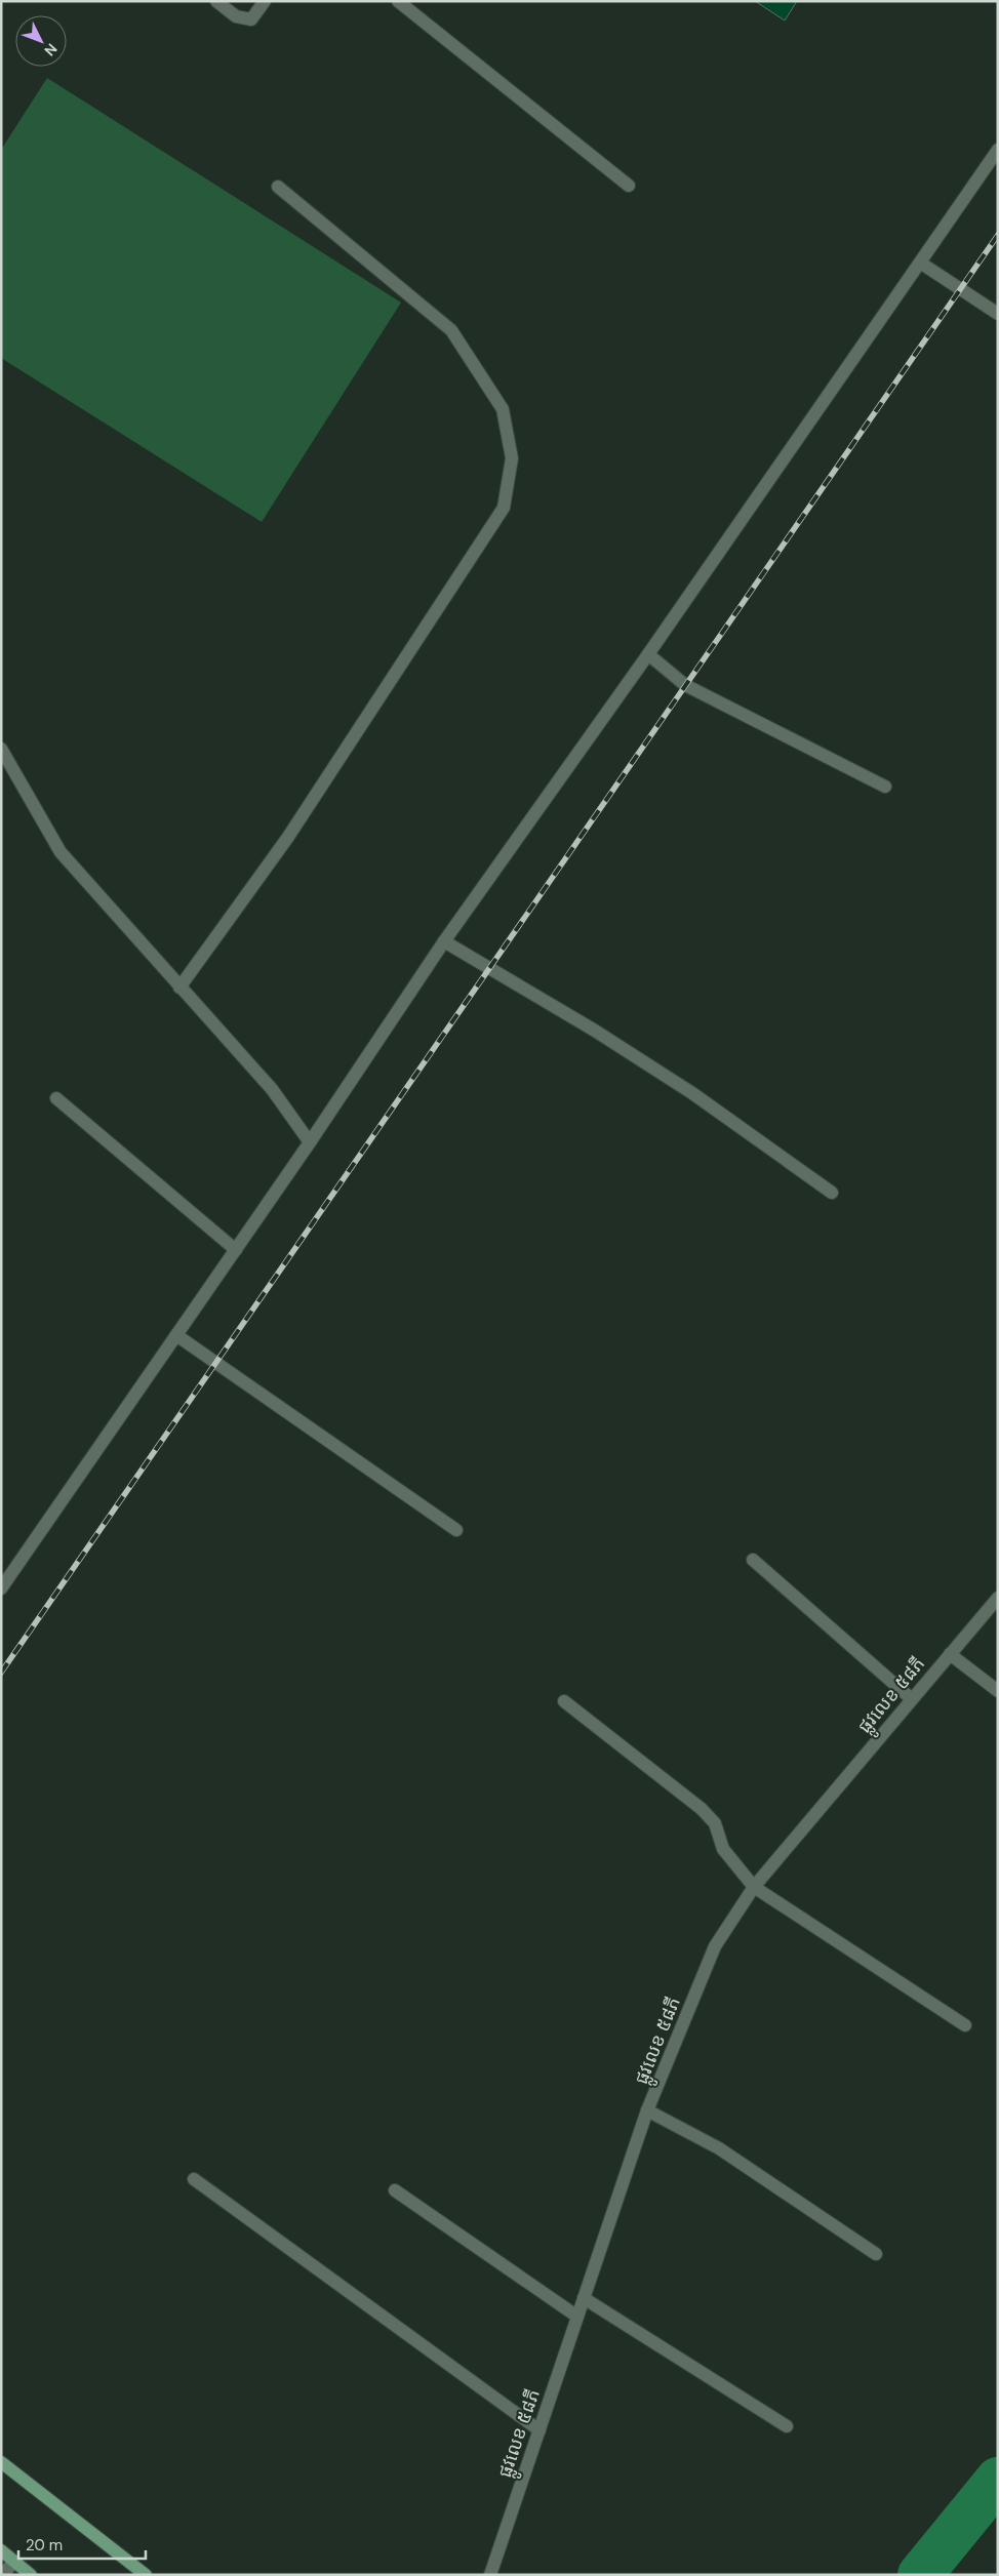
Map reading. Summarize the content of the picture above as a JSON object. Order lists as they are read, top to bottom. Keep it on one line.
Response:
{"streets":{"street":["ផ្លូវលេខ ៥៨ភី"]},"scale_bar":"20 m","north":"bottom right"}
